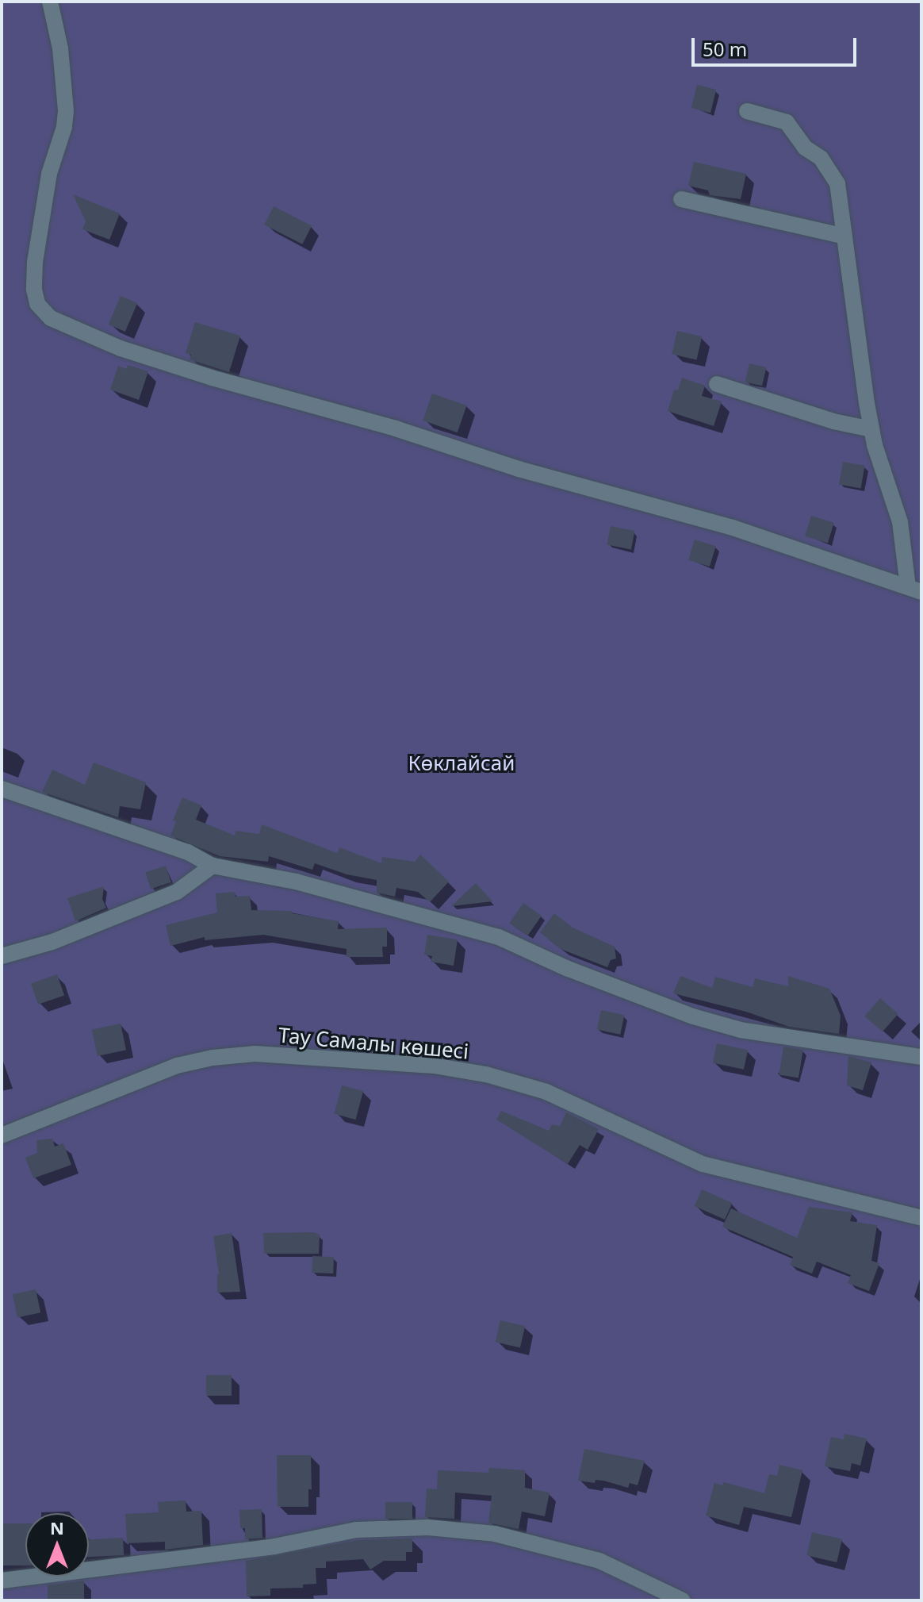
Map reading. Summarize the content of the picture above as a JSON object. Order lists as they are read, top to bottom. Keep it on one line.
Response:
{"streets":{"street":["Тау Самалы көшесі"]},"parks":["Көклайсай"],"scale_bar":"50 m","north":"top"}
